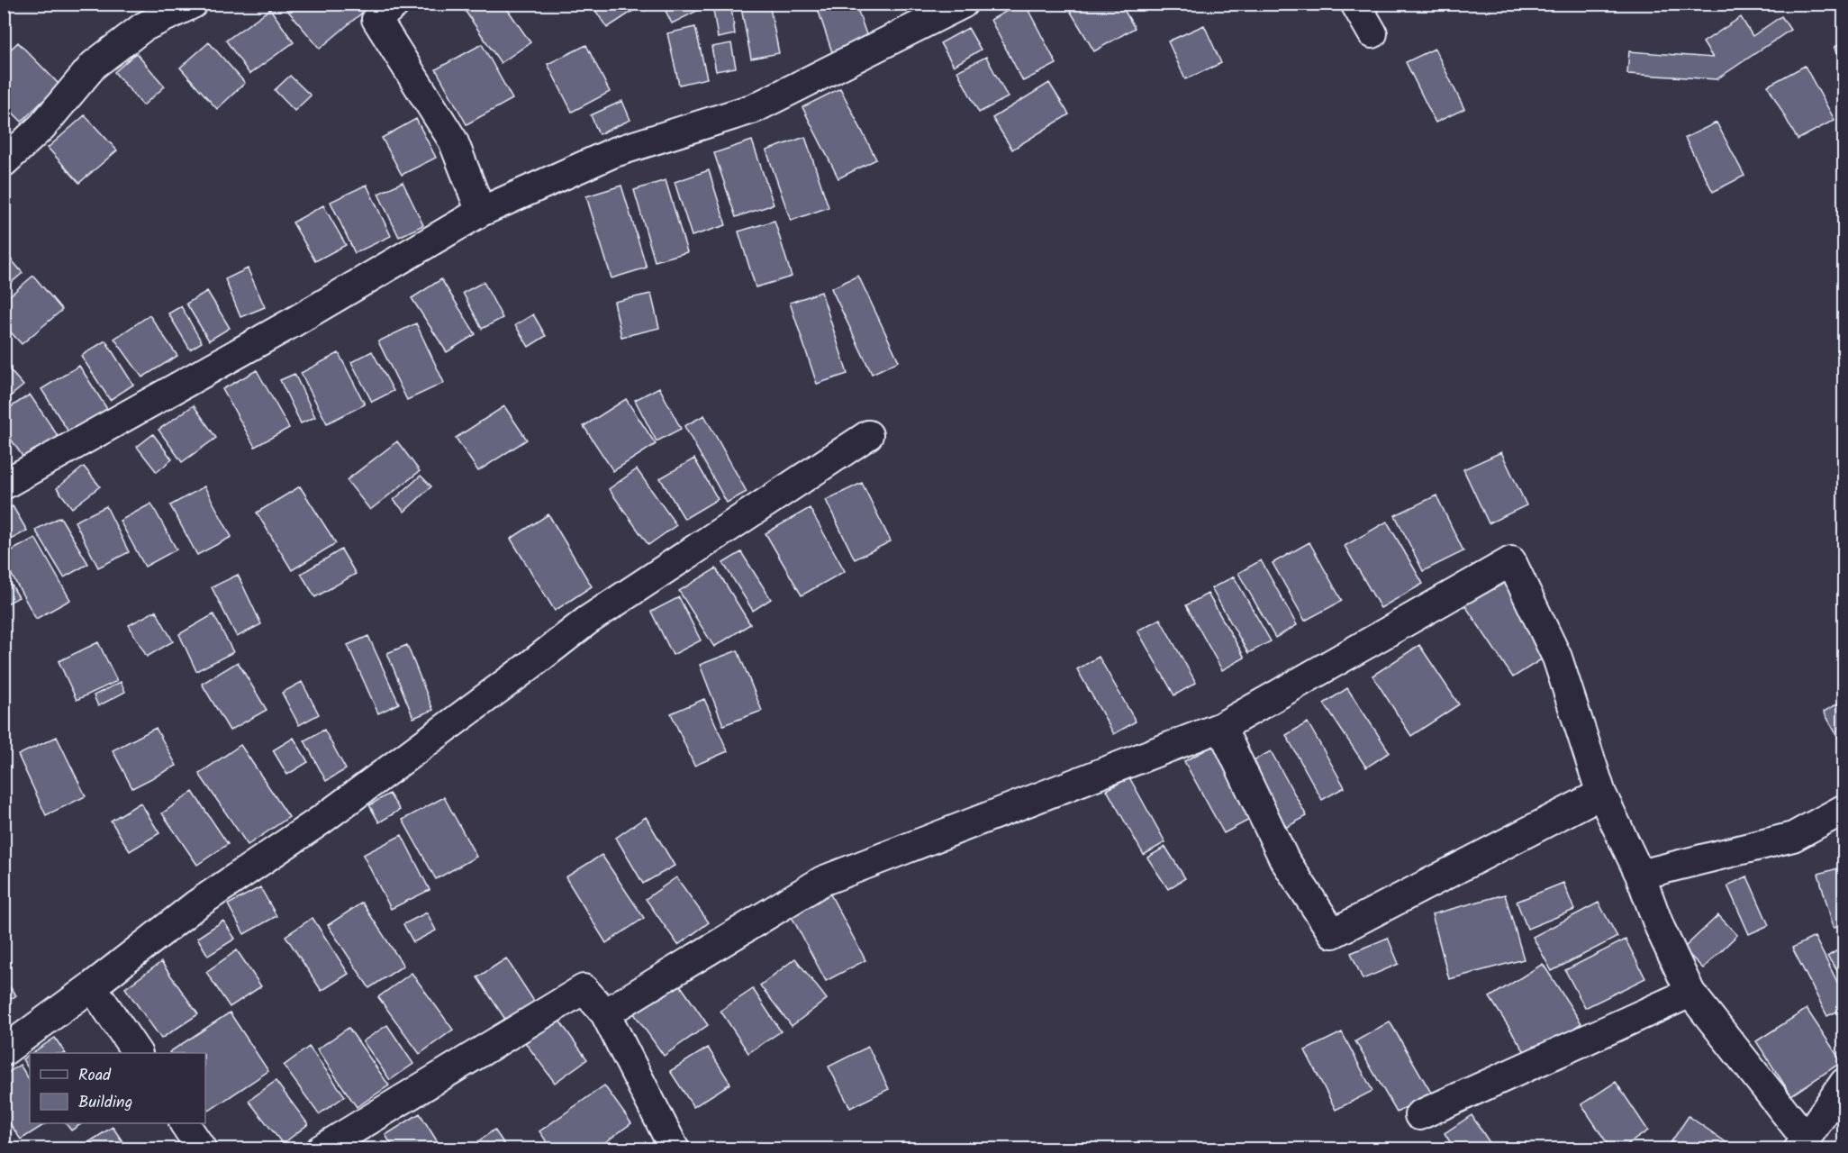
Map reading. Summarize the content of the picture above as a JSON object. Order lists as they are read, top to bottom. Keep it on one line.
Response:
{"legend":["Road","Building"]}
